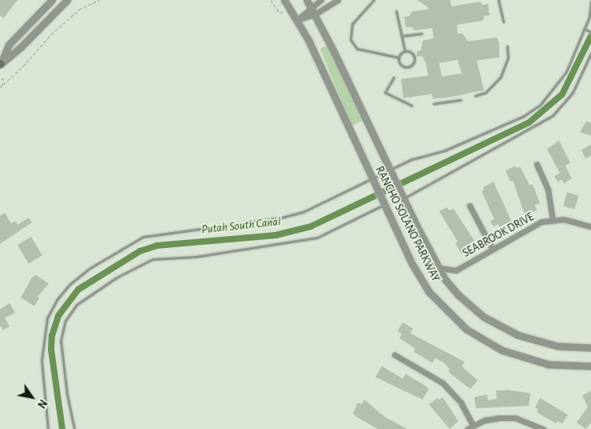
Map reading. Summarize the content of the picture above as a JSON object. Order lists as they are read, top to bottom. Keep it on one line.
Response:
{"streets":{"street":["RANCHO SOLANO PARKWAY","SEABROOK DRIVE"]},"crossings":[["RANCHO SOLANO PARKWAY","SEABROOK DRIVE"]],"water":["Putah South Canal"],"north":"bottom right"}
